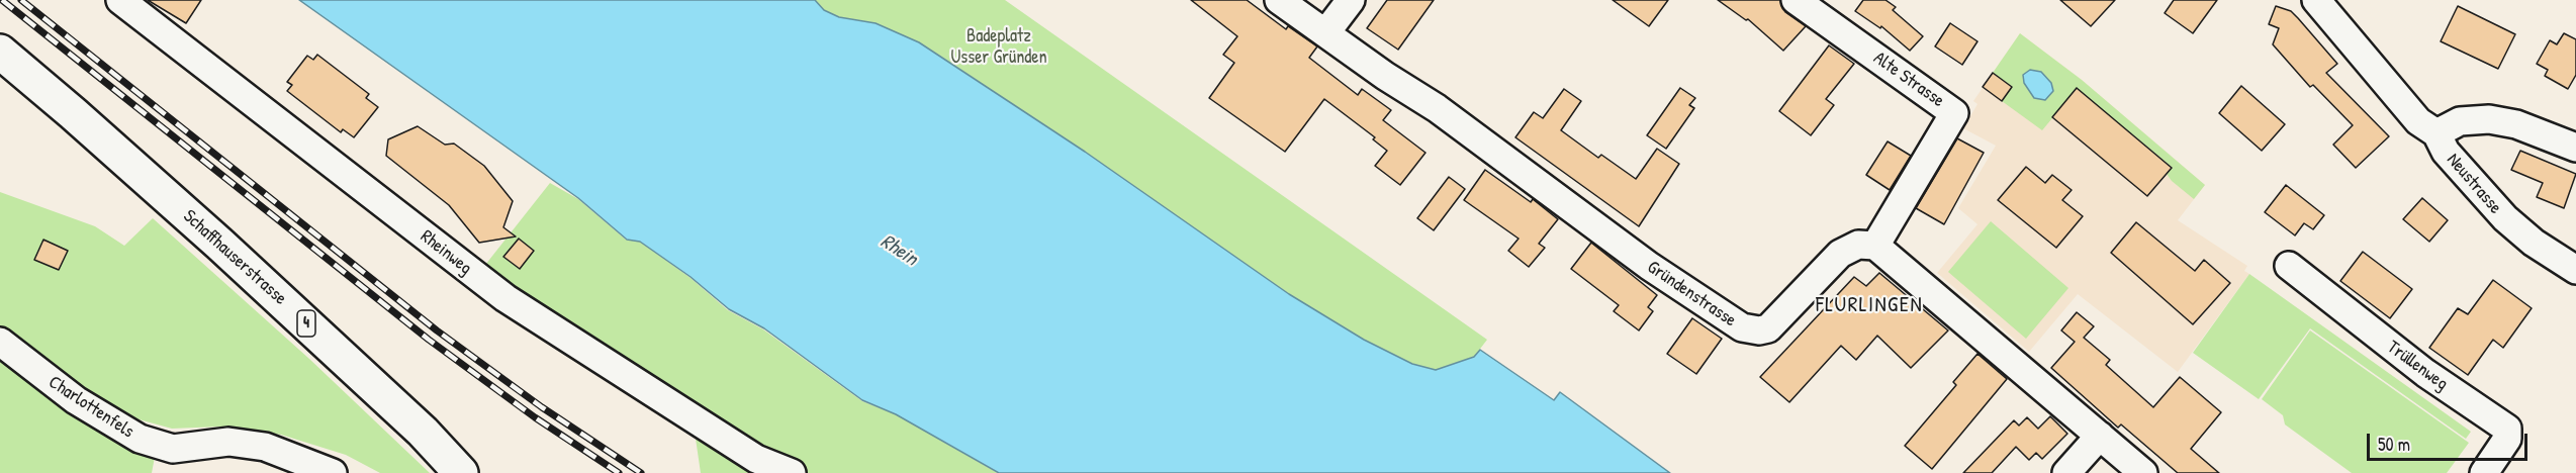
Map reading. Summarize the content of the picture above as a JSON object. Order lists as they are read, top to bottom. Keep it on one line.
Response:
{"streets":{"main road":["Schaffhauserstrasse","4"],"street":["Alte Strasse","Neustrasse","Rheinweg","Gründenstrasse","Trüllenweg","Charlottenfels"]},"crossings":[["Alte Strasse","Gründenstrasse"]],"districts":["FLURLINGEN"],"water":["Rhein"],"parks":["Badeplatz Usser Gründen"],"scale_bar":"50 m"}
